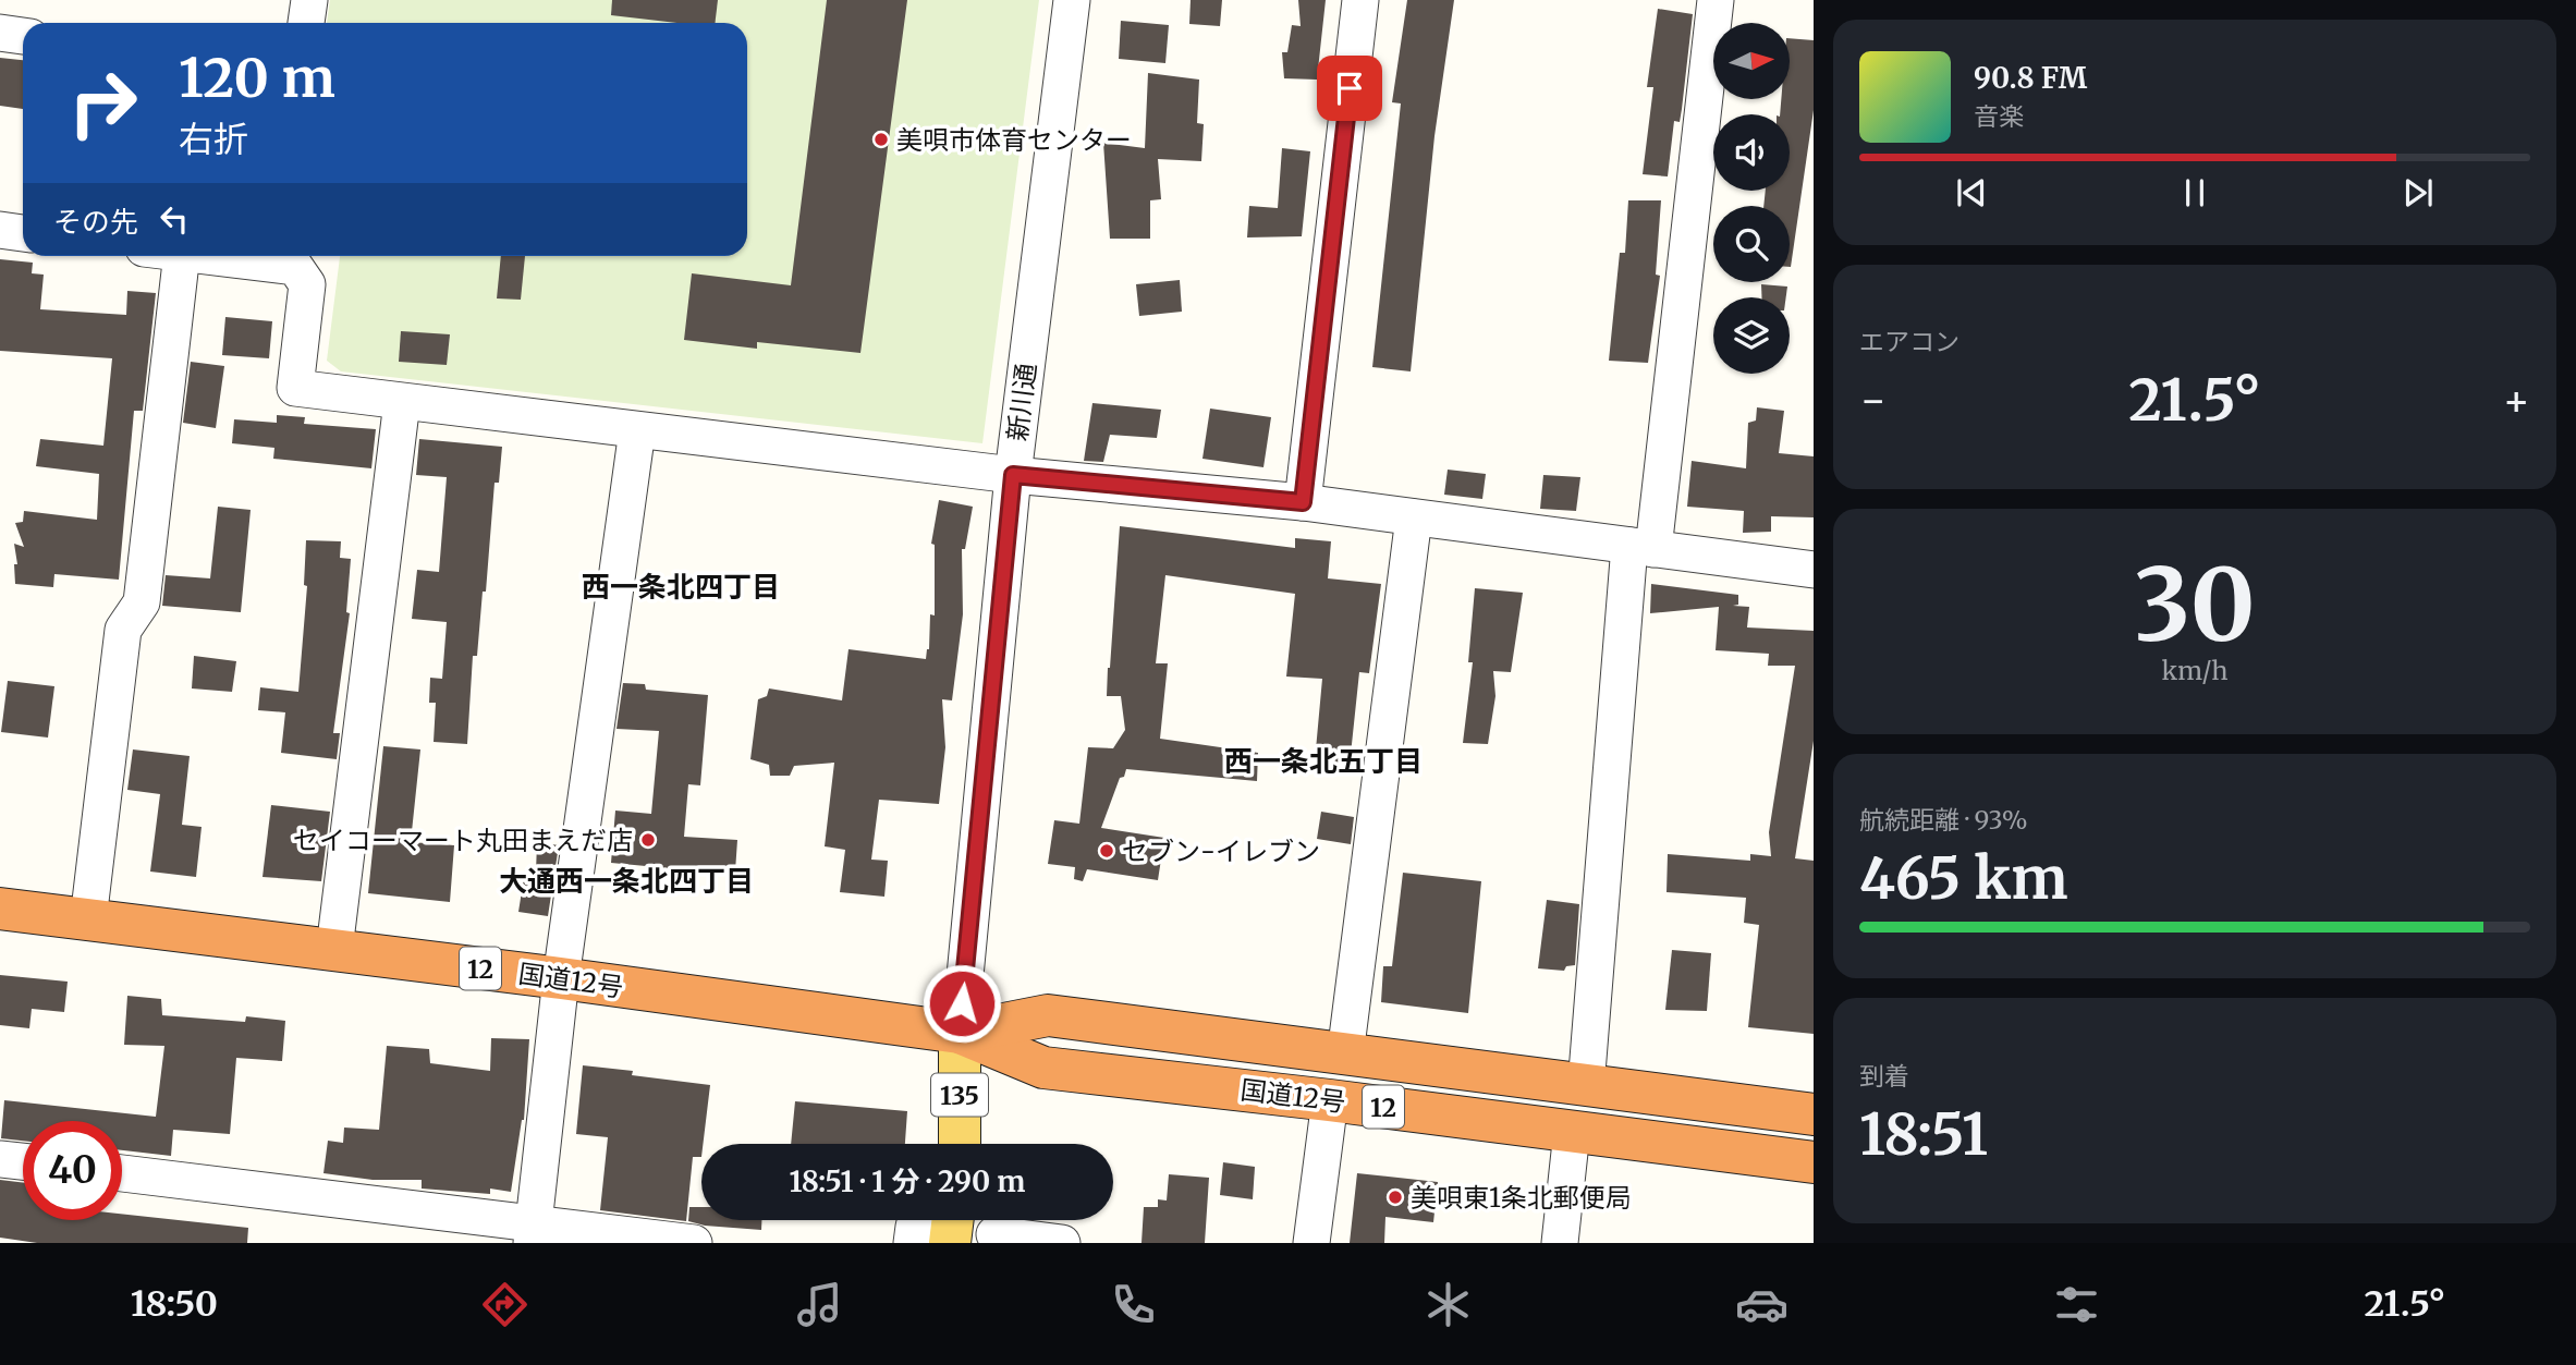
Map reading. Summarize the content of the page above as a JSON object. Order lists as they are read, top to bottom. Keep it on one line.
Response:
{"streets":{"highway":["12","国道12号"],"main road":["135"],"street":["新川通"]},"crossings":[["新川通","国道12号"],["新川通","135"],["国道12号","135"]],"districts":["西一条北四丁目","西一条北五丁目","大通西一条北四丁目"],"places":["美唄市体育センター","セイコーマート丸田まえだ店","セブン-イレブン","美唄東1条北郵便局"],"north":"right","page":{"turn":["120 m","右折"],"song":["90.8 FM","音楽"],"then":"その先","tile":["エアコン",["30","km/h"],["航続距離 · 93%","465 km"],["到着","18:51"]],"heat":["−","21.5°","+"],"limit":"40","trip":"18:51 · 1 分 · 290 m","tabs":["18:50","21.5°"]}}
